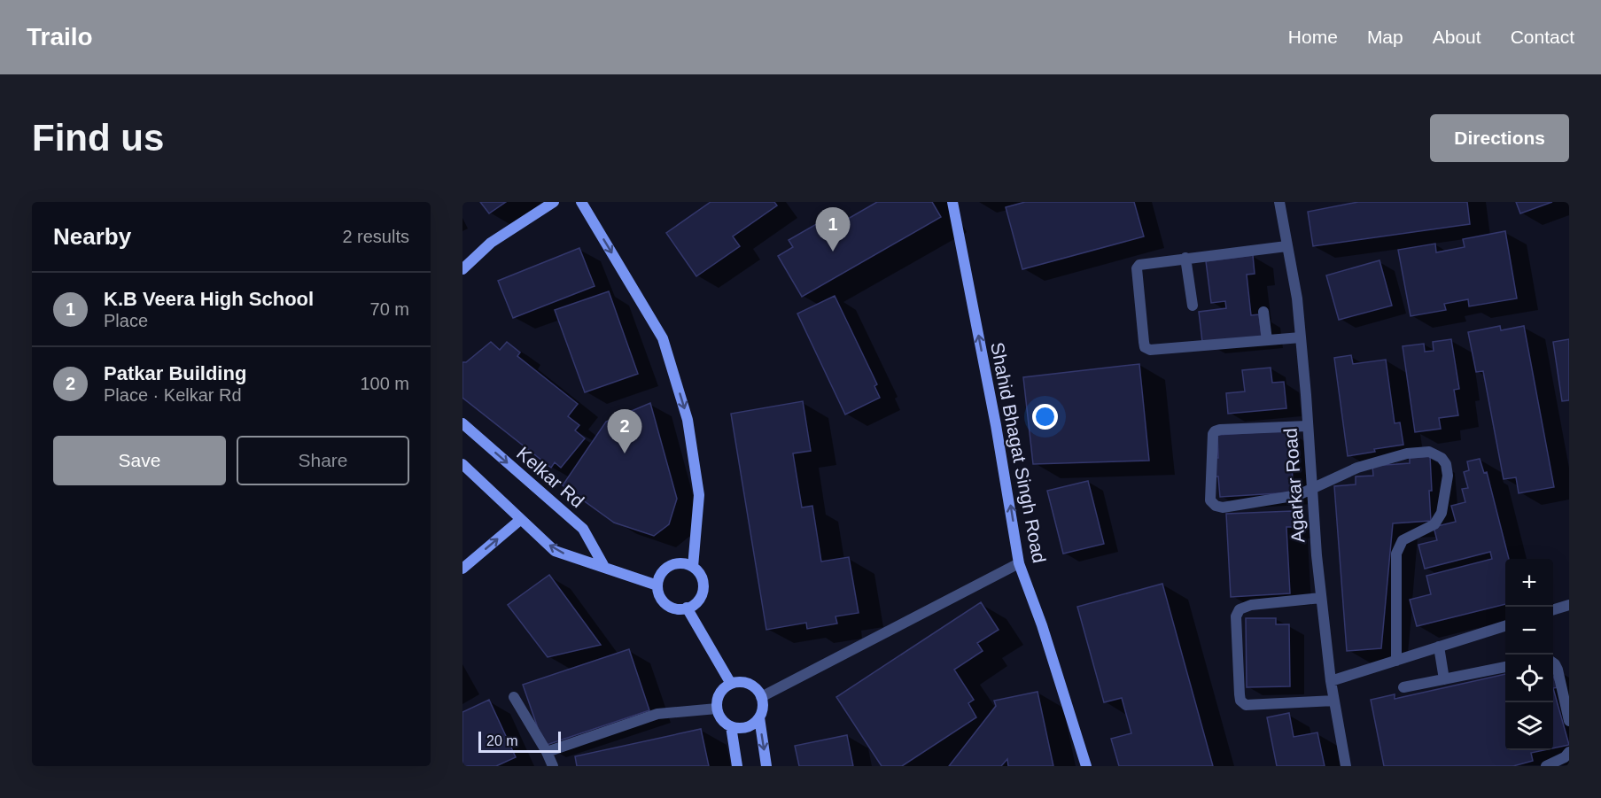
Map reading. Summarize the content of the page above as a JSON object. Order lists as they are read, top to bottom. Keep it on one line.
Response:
{"streets":{"street":["Shahid Bhagat Singh Road","Kelkar Rd","Agarkar Road"]},"one_way":["Shahid Bhagat Singh Road"],"scale_bar":"20 m","page":{"header":"Trailo","nav":["Home","Map","About","Contact"],"buttons":["Directions",["Save","Share"]],"title":"Find us","heading":["Nearby","2 results"],"pins":["1","2"],"list":[{"mark":"1","name":"K.B Veera High School","note":"Place","value":"70 m"},{"mark":"2","name":"Patkar Building","note":"Place · Kelkar Rd","value":"100 m"}],"map_buttons":["+","−"],"scale":"20 m"}}
